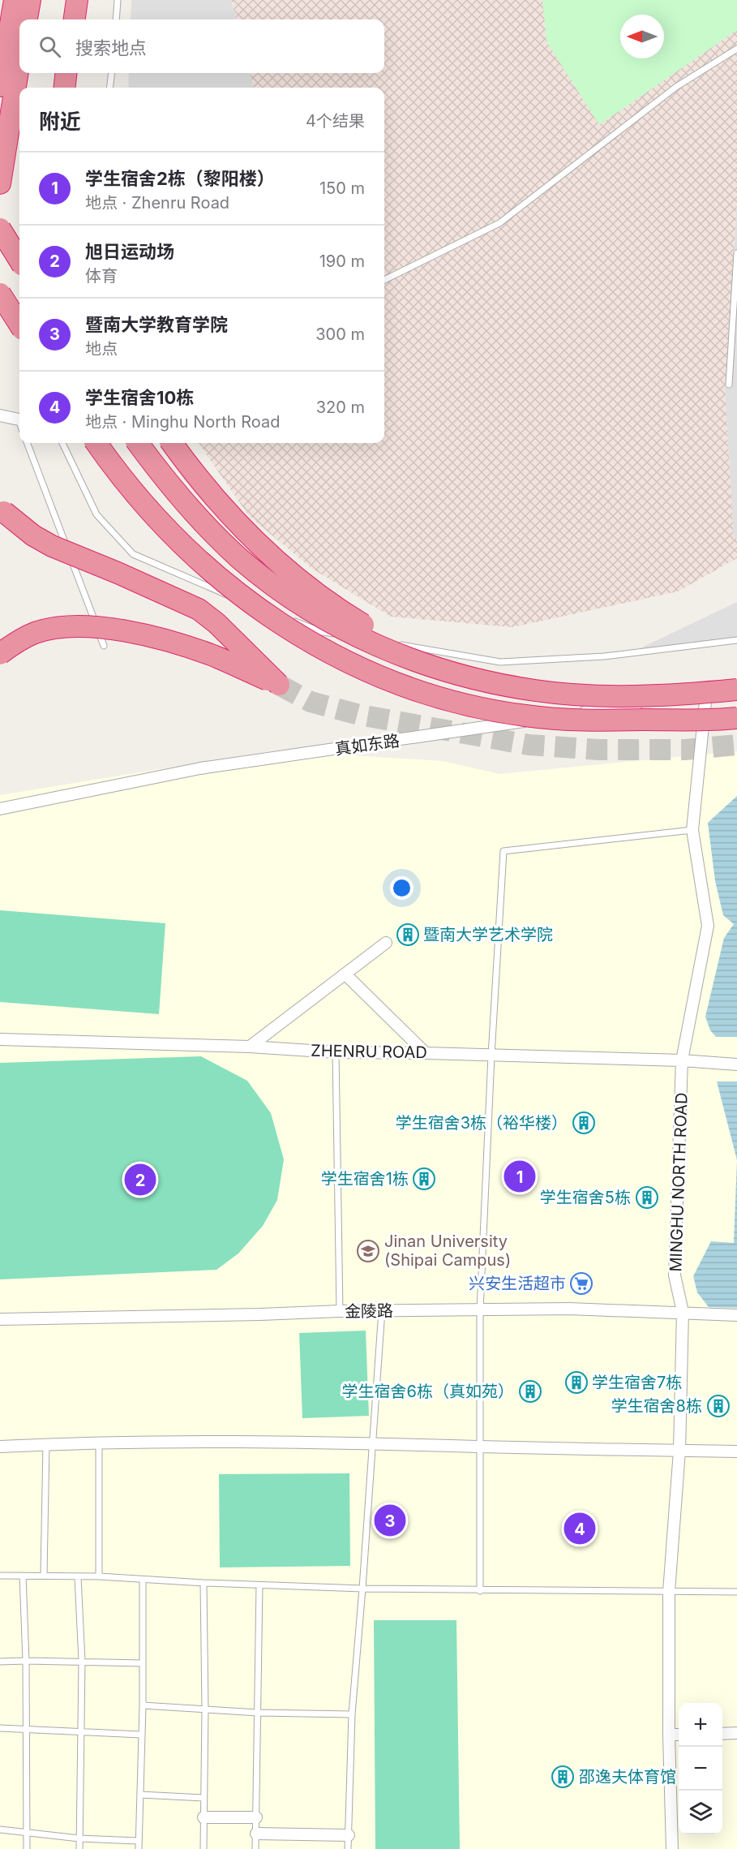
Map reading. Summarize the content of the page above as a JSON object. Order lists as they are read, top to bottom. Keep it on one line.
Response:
{"streets":{"street":["真如东路","ZHENRU ROAD","MINGHU NORTH ROAD","金陵路"]},"crossings":[["真如东路","MINGHU NORTH ROAD"],["ZHENRU ROAD","MINGHU NORTH ROAD"],["MINGHU NORTH ROAD","金陵路"]],"places":{"building":["暨南大学艺术学院","学生宿舍3栋（裕华楼）","学生宿舍1栋","学生宿舍5栋","学生宿舍7栋","学生宿舍6栋（真如苑）","学生宿舍8栋","邵逸夫体育馆"],"school or university":["Jinan University (Shipai Campus)"],"supermarket":["兴安生活超市"]},"north":"left","page":{"search":"搜索地点","heading":["附近","4个结果"],"list":[{"mark":"1","name":"学生宿舍2栋（黎阳楼）","note":"地点 · Zhenru Road","value":"150 m"},{"mark":"2","name":"旭日运动场","note":"体育","value":"190 m"},{"mark":"3","name":"暨南大学教育学院","note":"地点","value":"300 m"},{"mark":"4","name":"学生宿舍10栋","note":"地点 · Minghu North Road","value":"320 m"}],"pins":["1","2","3","4"],"map_buttons":["+","−"]}}
